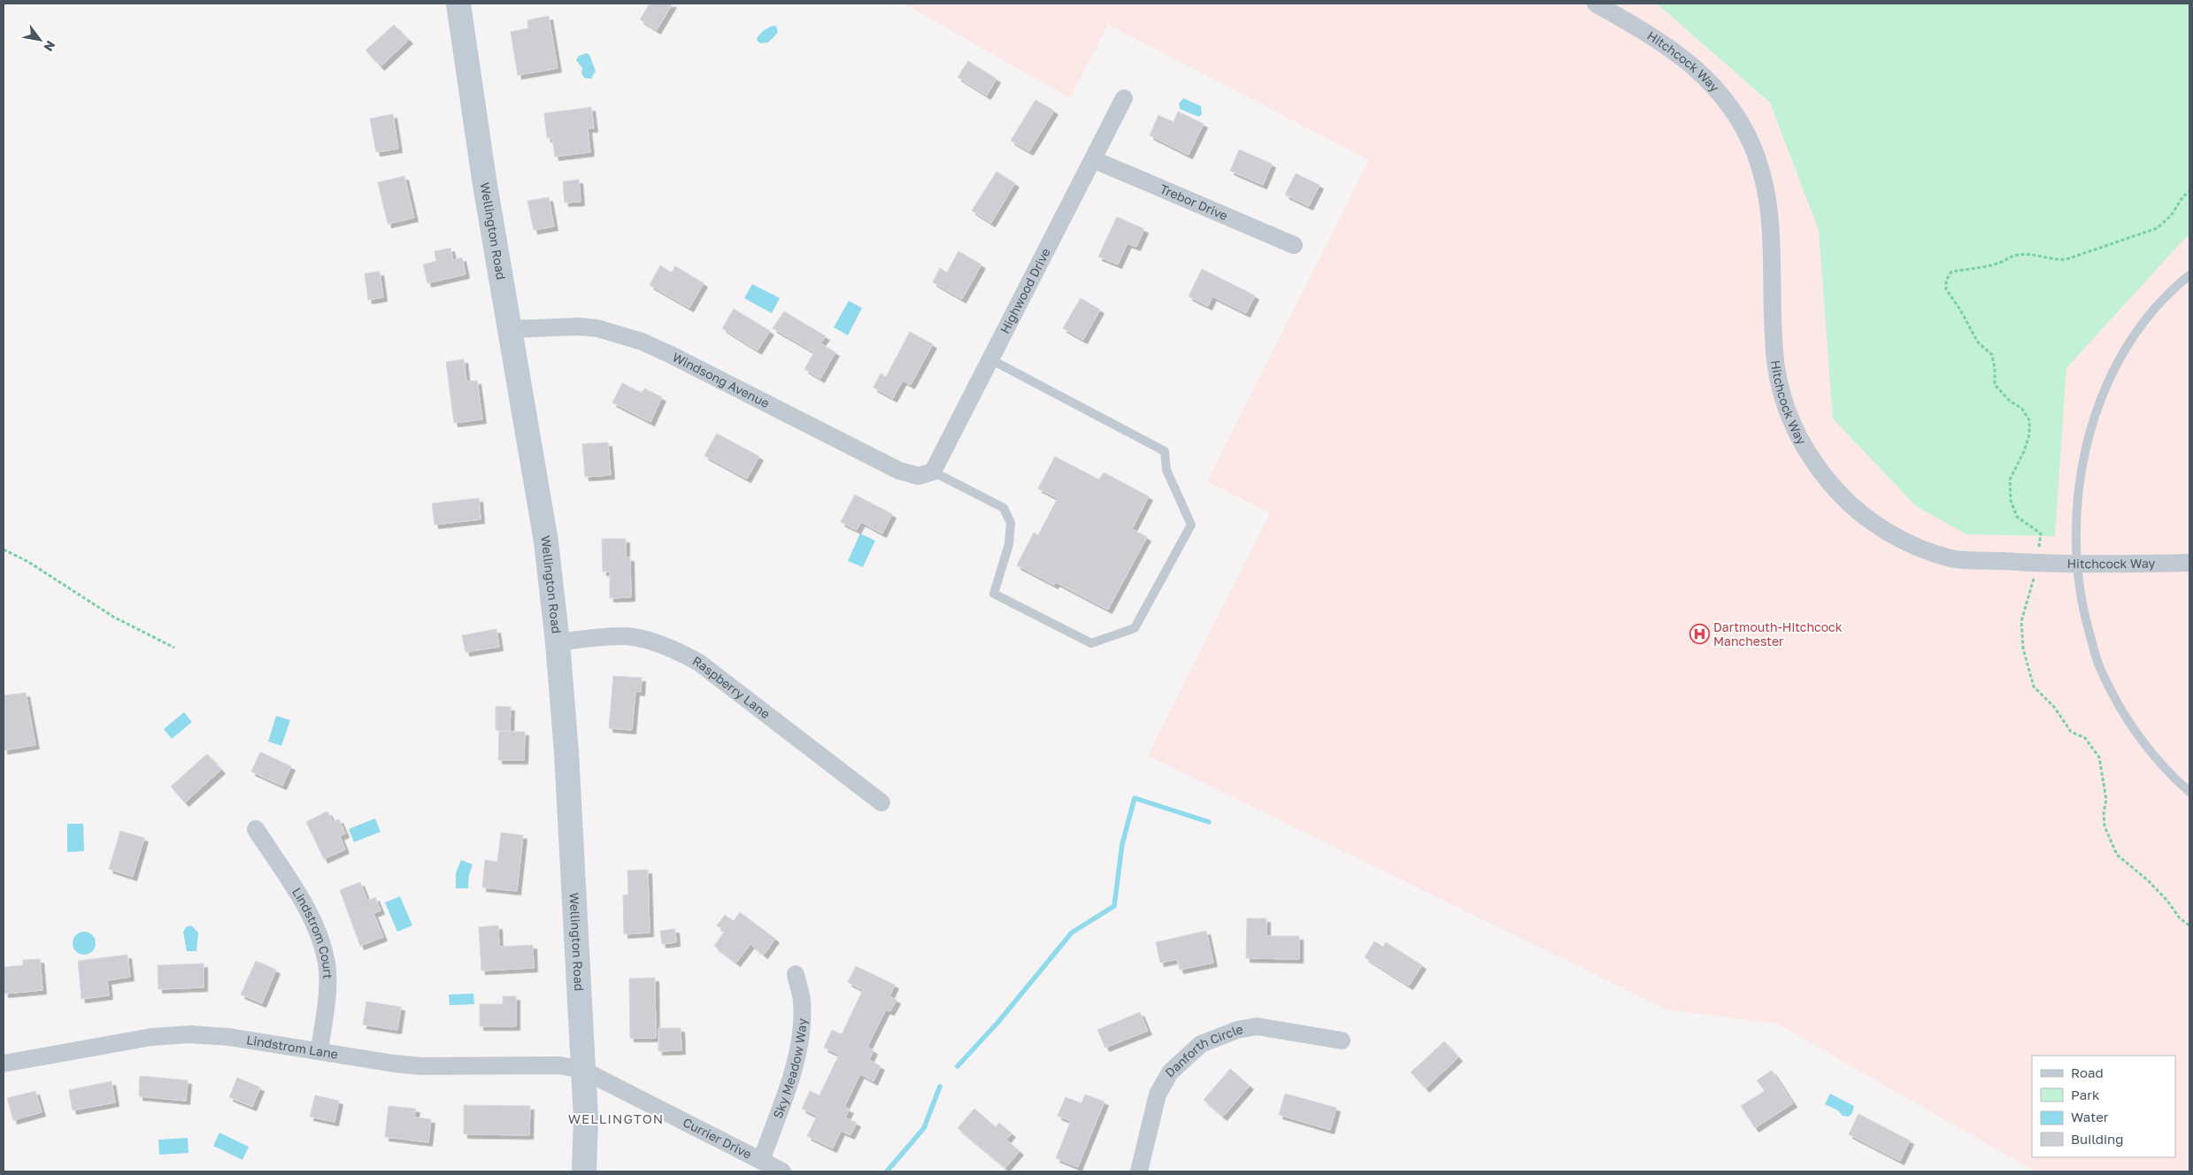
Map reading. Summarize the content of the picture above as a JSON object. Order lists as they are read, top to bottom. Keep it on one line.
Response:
{"streets":{"main road":["Wellington Road"],"street":["Hitchcock Way","Trebor Drive","Highwood Drive","Windsong Avenue","Raspberry Lane","Lindstrom Court","Lindstrom Lane","Danforth Circle","Sky Meadow Way","Currier Drive"]},"crossings":[["Trebor Drive","Highwood Drive"],["Wellington Road","Windsong Avenue"],["Wellington Road","Raspberry Lane"],["Wellington Road","Lindstrom Lane"],["Wellington Road","Currier Drive"],["Highwood Drive","Windsong Avenue"],["Lindstrom Court","Lindstrom Lane"],["Lindstrom Lane","Currier Drive"],["Sky Meadow Way","Currier Drive"]],"districts":["WELLINGTON"],"places":{"hospital":["Dartmouth-Hitchcock Manchester"]},"legend":["Road","Park","Water","Building"],"north":"bottom right"}
